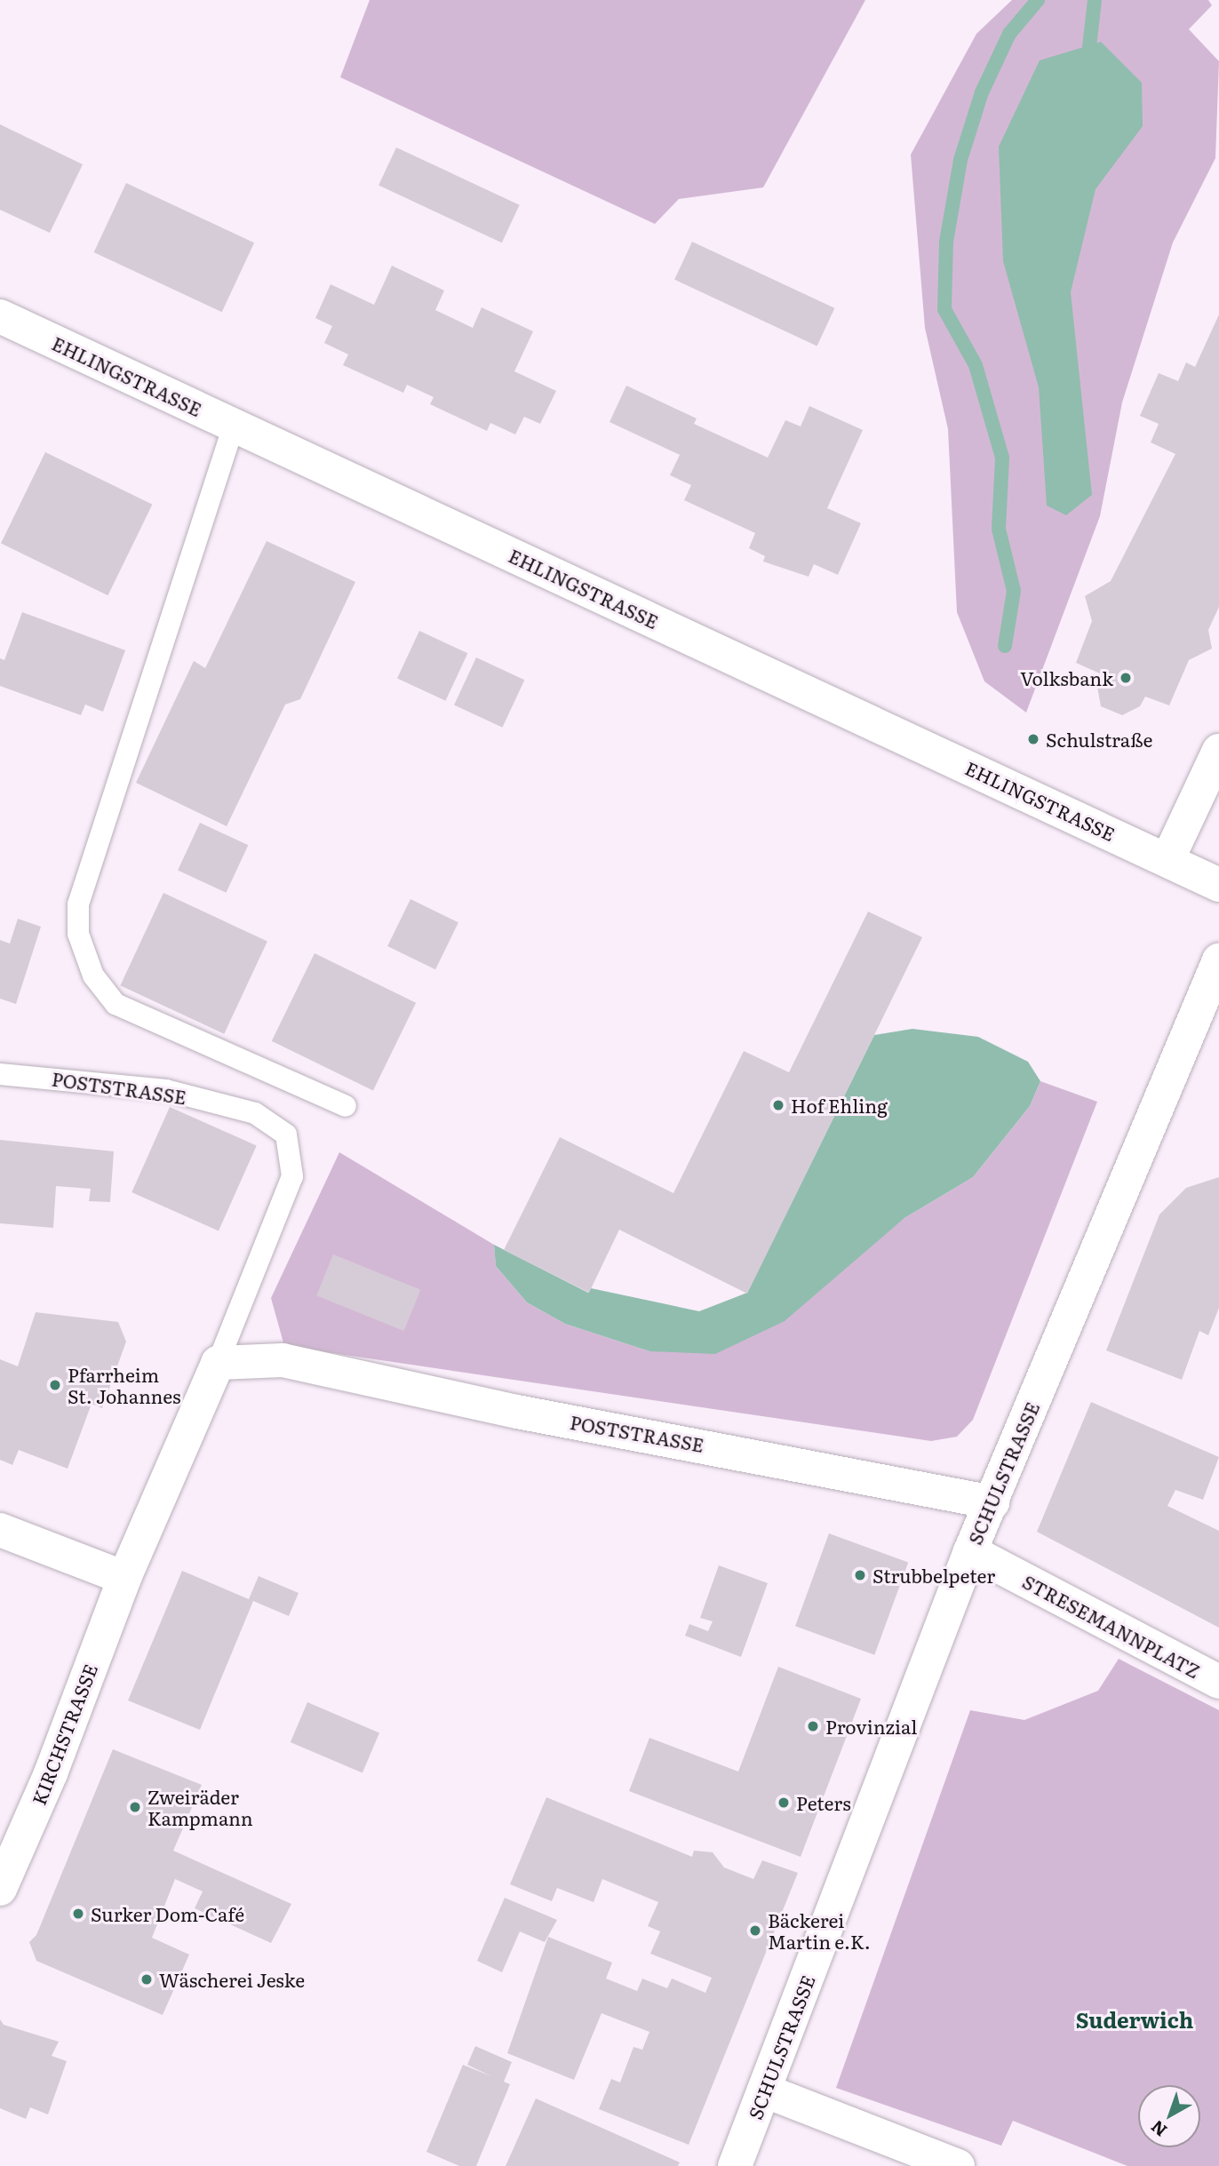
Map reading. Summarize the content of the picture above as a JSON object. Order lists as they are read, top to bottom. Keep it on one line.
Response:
{"streets":{"street":["EHLINGSTRASSE","POSTSTRASSE","SCHULSTRASSE","STRESEMANNPLATZ","KIRCHSTRASSE"]},"crossings":[["POSTSTRASSE","SCHULSTRASSE"],["POSTSTRASSE","KIRCHSTRASSE"],["SCHULSTRASSE","STRESEMANNPLATZ"]],"districts":["Suderwich"],"places":["Volksbank","Schulstraße","Hof Ehling","Pfarrheim St. Johannes","Strubbelpeter","Provinzial","Peters","Zweiräder Kampmann","Surker Dom-Café","Bäckerei Martin e.K.","Wäscherei Jeske"],"north":"bottom left"}
